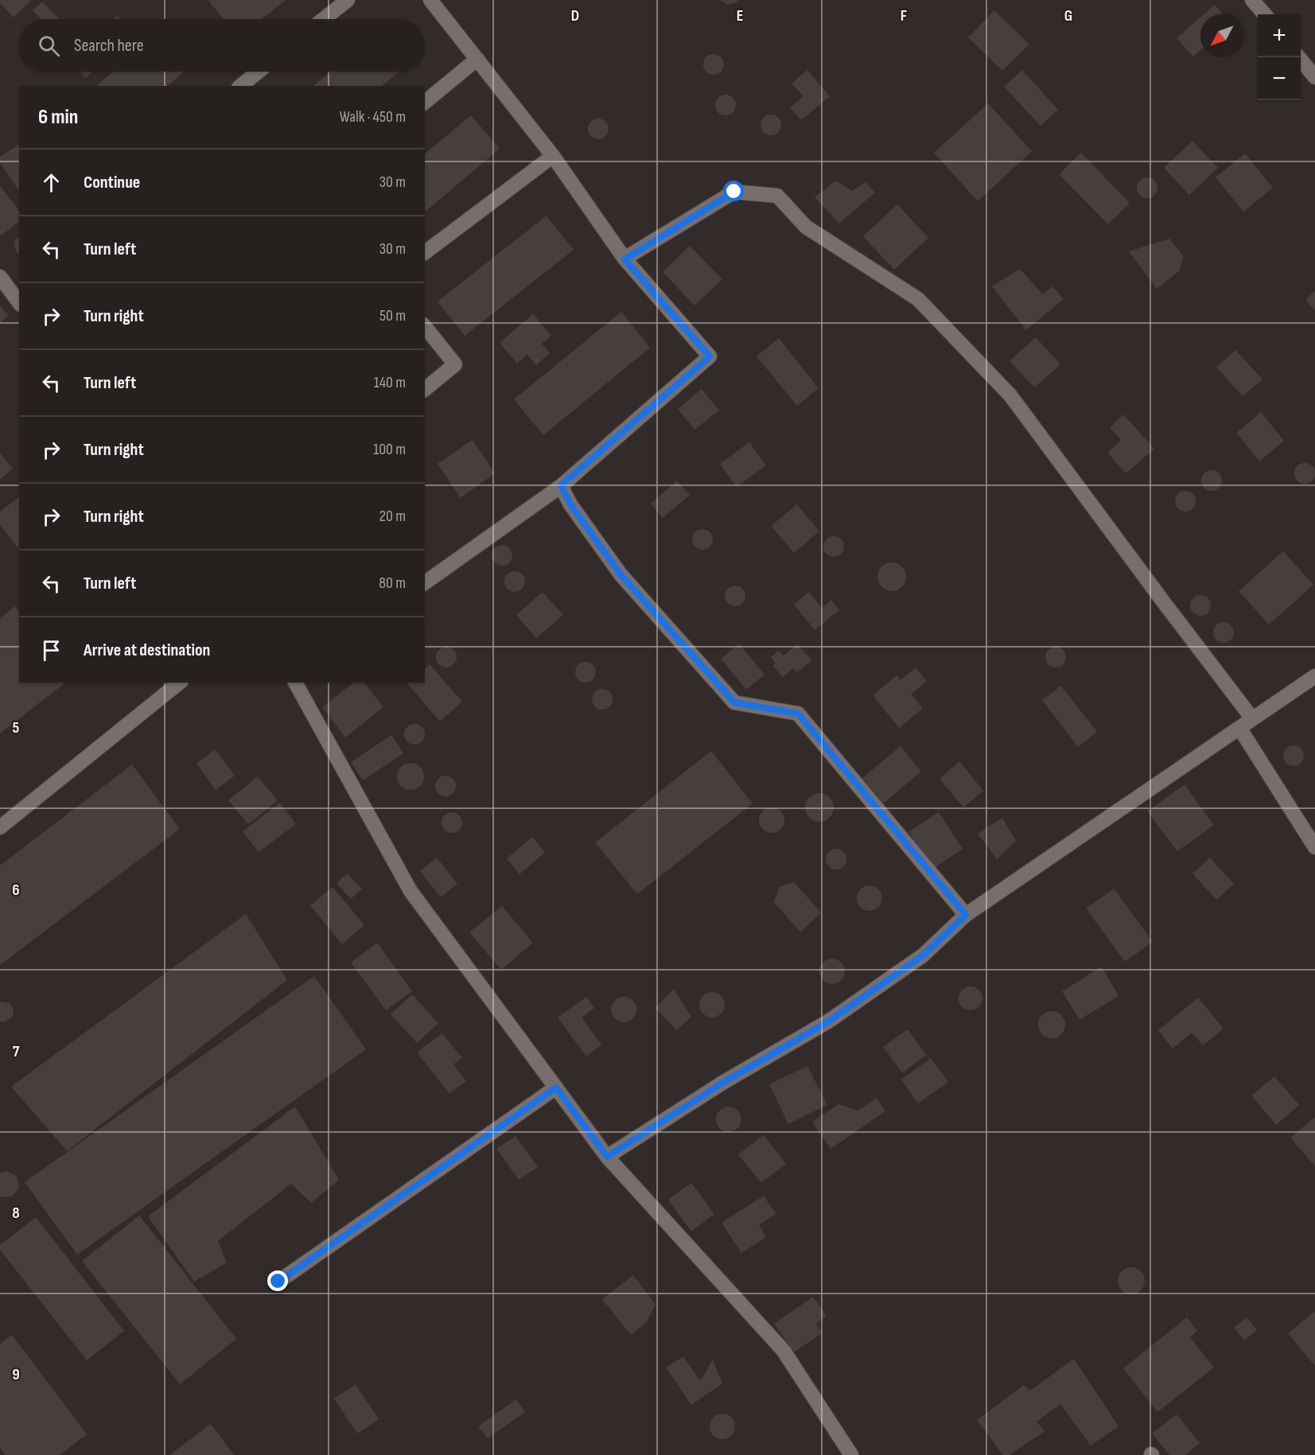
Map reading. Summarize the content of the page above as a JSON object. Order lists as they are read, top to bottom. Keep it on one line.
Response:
{"north":"bottom left","page":{"map_buttons":["+","−"],"search":"Search here","heading":["6 min","Walk · 450 m"],"list":[["Continue","30 m"],["Turn left","30 m"],["Turn right","50 m"],["Turn left","140 m"],["Turn right","100 m"],["Turn right","20 m"],["Turn left","80 m"],"Arrive at destination"]},"grid":{"columns":["D","E","F","G"],"rows":["5","6","7","8","9"]}}
